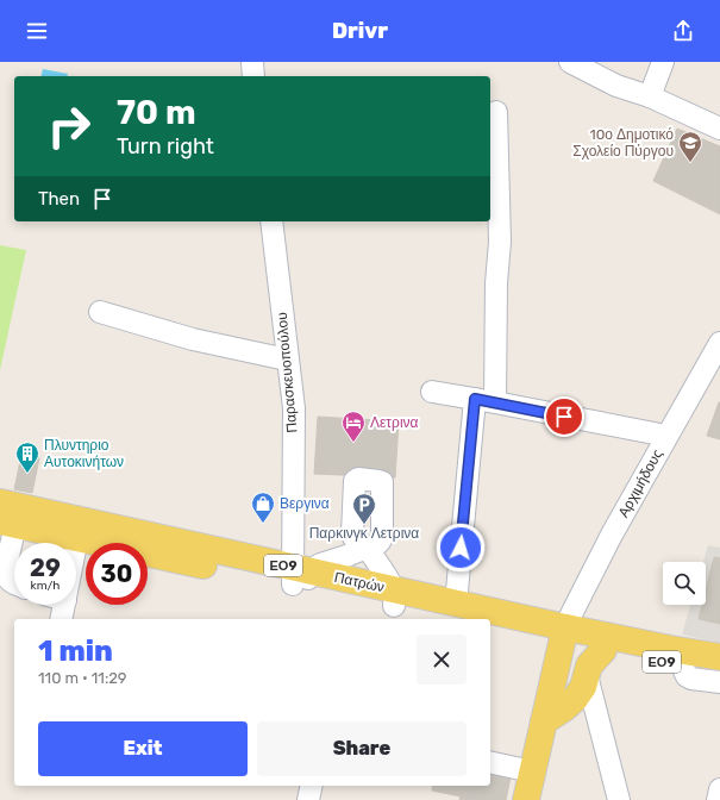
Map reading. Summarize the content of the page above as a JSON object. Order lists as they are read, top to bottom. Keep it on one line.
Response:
{"streets":{"main road":["ΕΟ9","Πατρών"],"street":["Παρασκευοπούλου","Αρχιμήδους"]},"crossings":[["Παρασκευοπούλου","Πατρών"],["Αρχιμήδους","Πατρών"]],"places":{"school or university":["10ο Δημοτικό Σχολείο Πύργου"],"hotel":["Λετρινα"],"building":["Πλυντηριο Αυτοκινήτων"],"shop":["Βεργινα"],"parking":["Παρκινγκ Λετρινα"]},"page":{"header":"Drivr","turn":["70 m","Turn right"],"then":"Then","speed":"29 km/h","limit":"30","heading":["1 min","110 m · 11:29"],"buttons":["Exit","Share"]}}
